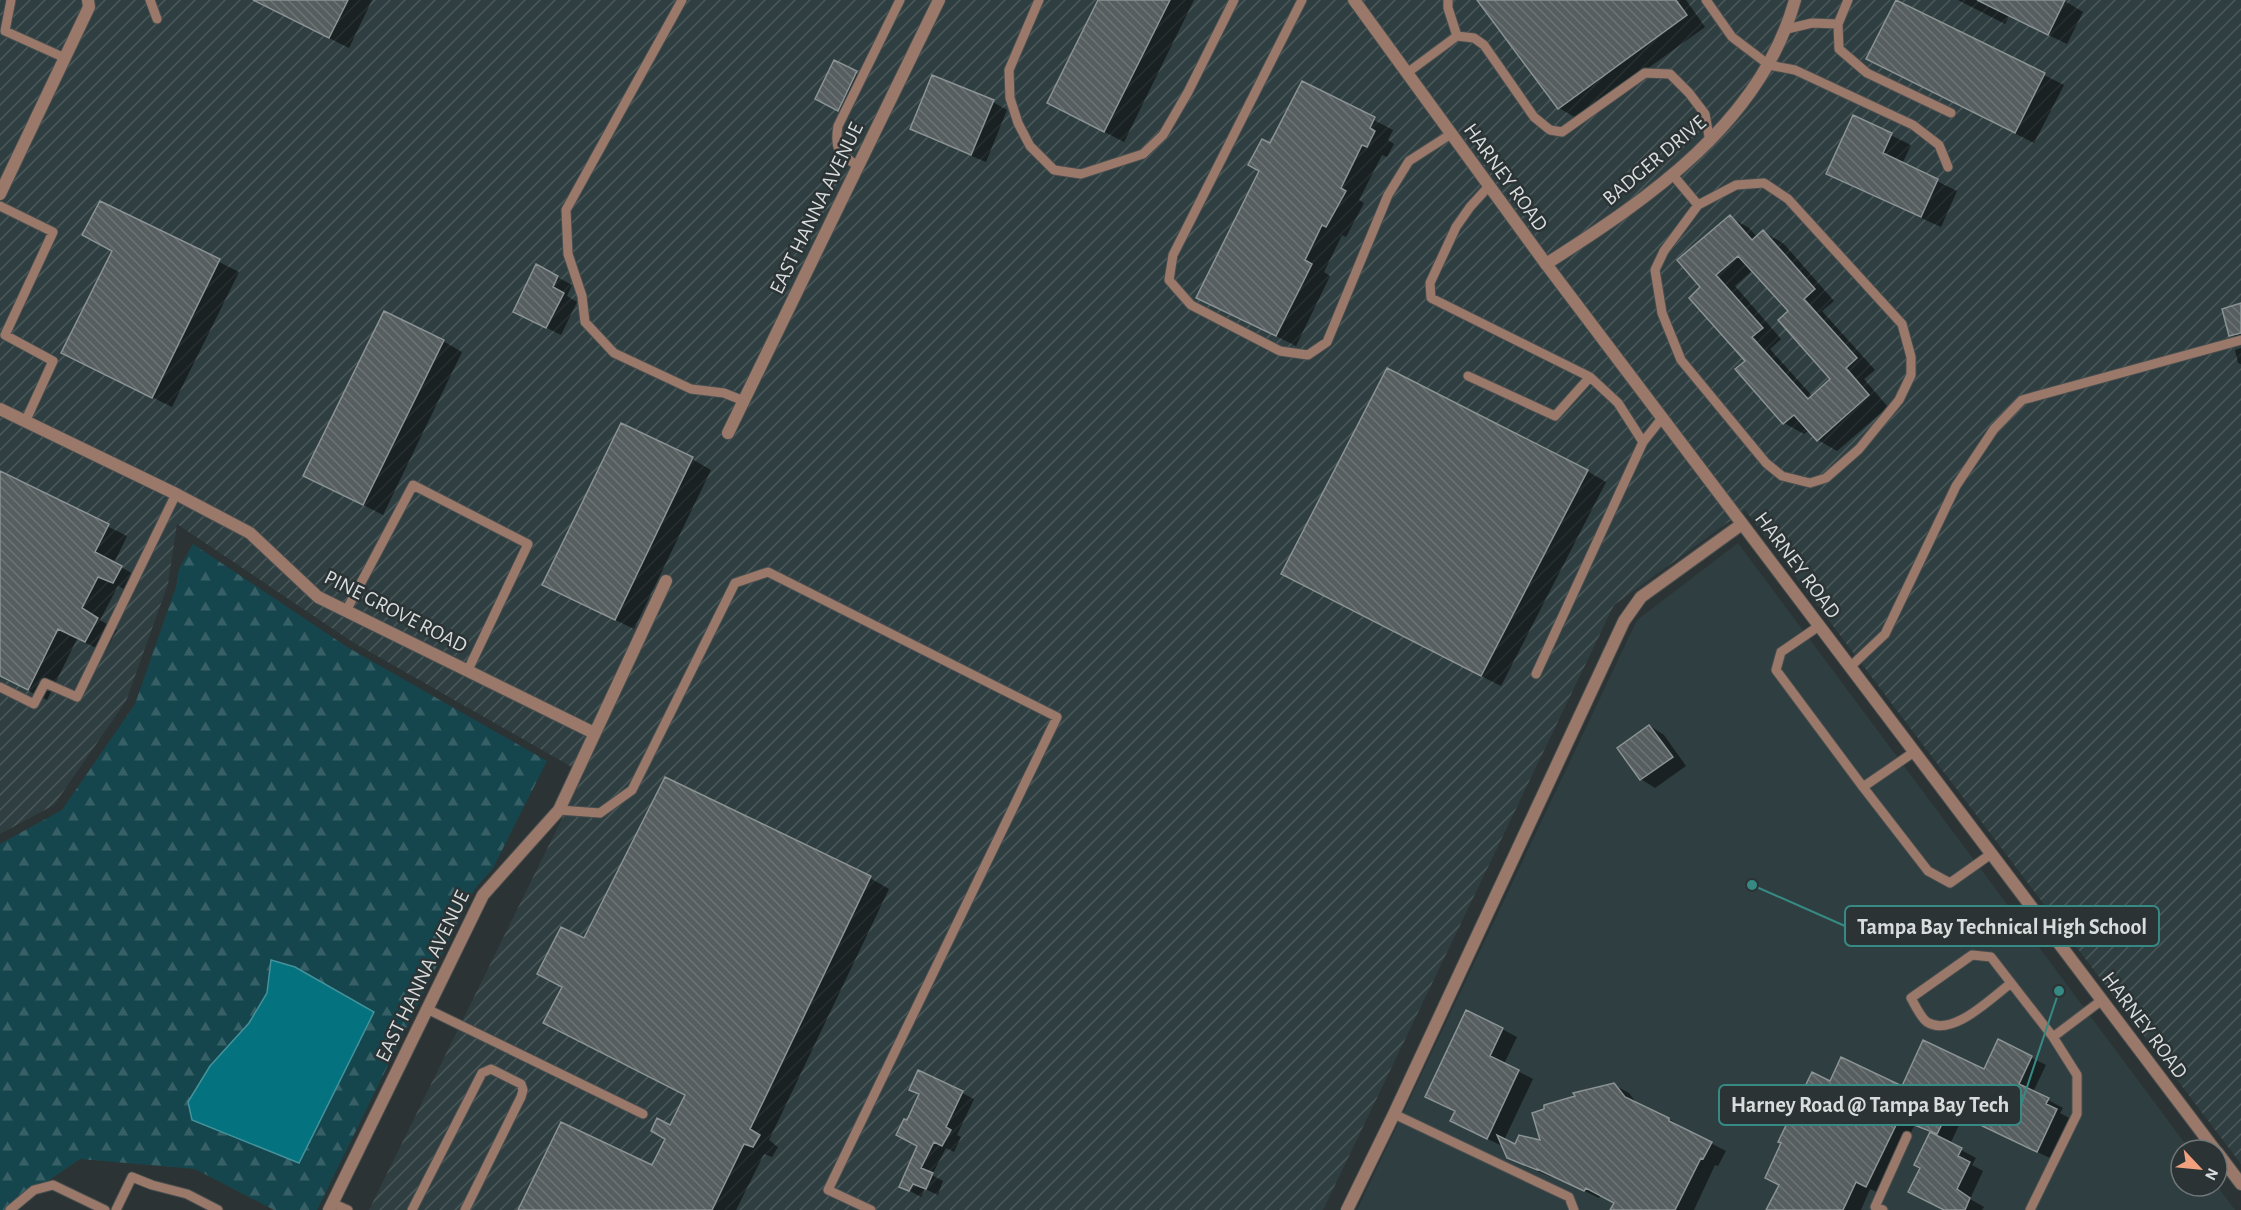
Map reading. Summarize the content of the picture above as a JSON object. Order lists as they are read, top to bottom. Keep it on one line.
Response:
{"streets":{"street":["BADGER DRIVE","HARNEY ROAD","EAST HANNA AVENUE","PINE GROVE ROAD"]},"crossings":[["BADGER DRIVE","HARNEY ROAD"],["EAST HANNA AVENUE","PINE GROVE ROAD"]],"places":["Tampa Bay Technical High School","Harney Road @ Tampa Bay Tech"],"north":"bottom right"}
